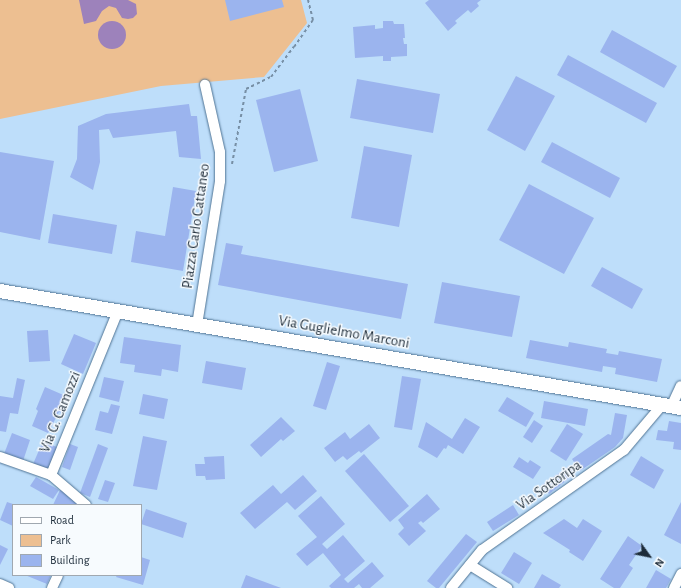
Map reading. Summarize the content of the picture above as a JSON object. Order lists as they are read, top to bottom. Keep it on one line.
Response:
{"streets":{"main road":["Via Guglielmo Marconi"],"street":["Piazza Carlo Cattaneo","Via G. Camozzi","Via Sottoripa"]},"crossings":[["Piazza Carlo Cattaneo","Via Guglielmo Marconi"],["Via Guglielmo Marconi","Via G. Camozzi"],["Via Guglielmo Marconi","Via Sottoripa"]],"legend":["Road","Park","Building"],"north":"bottom right"}
